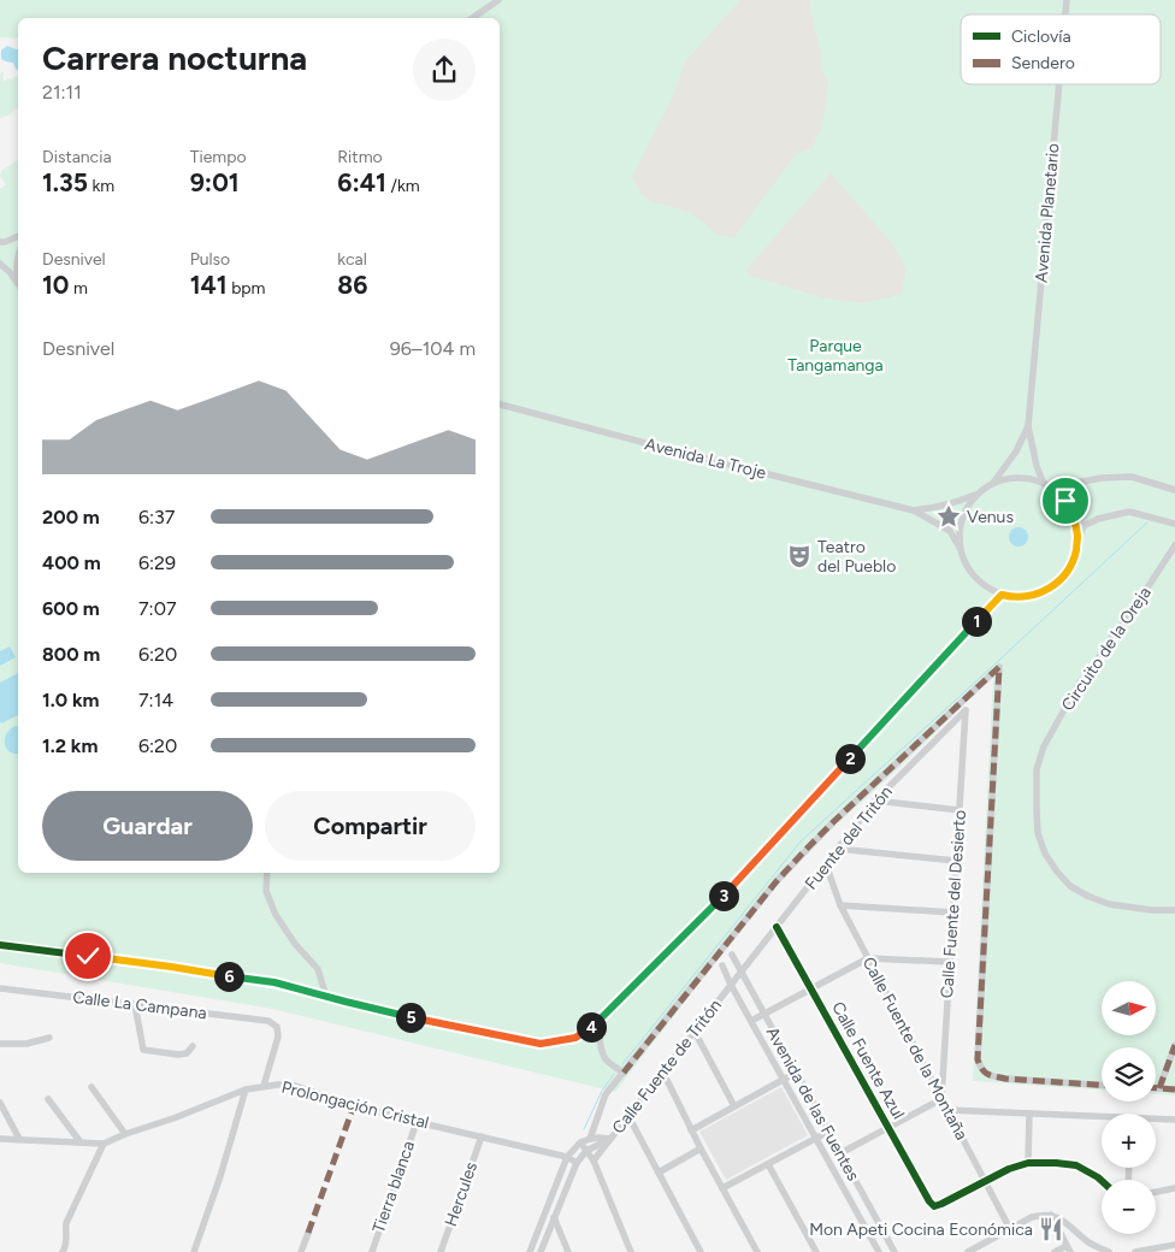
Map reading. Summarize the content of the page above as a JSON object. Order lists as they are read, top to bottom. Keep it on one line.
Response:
{"streets":{"street":["Avenida Planetario","Avenida La Troje","Circuito de la Oreja","Fuente del Tritón","Calle Fuente del Desierto","Calle La Campana","Calle Fuente de la Montaña","Calle Fuente Azul","Calle Fuente de Tritón","Avenida de las Fuentes","Prolongación Cristal","Tierra blanca","Hercules"]},"crossings":[["Avenida Planetario","Avenida La Troje"],["Fuente del Tritón","Calle Fuente del Desierto"],["Fuente del Tritón","Calle Fuente de la Montaña"],["Fuente del Tritón","Calle Fuente Azul"],["Fuente del Tritón","Calle Fuente de Tritón"],["Fuente del Tritón","Avenida de las Fuentes"],["Calle Fuente del Desierto","Calle Fuente de la Montaña"],["Calle La Campana","Prolongación Cristal"],["Calle Fuente de la Montaña","Calle Fuente Azul"],["Calle Fuente de Tritón","Avenida de las Fuentes"],["Prolongación Cristal","Tierra blanca"],["Prolongación Cristal","Hercules"]],"parks":["Parque Tangamanga"],"places":{"place":["Venus"],"theatre":["Teatro del Pueblo"],"restaurant":["Mon Apeti Cocina Económica"]},"legend":["Ciclovía","Sendero"],"north":"right","page":{"heading":["Carrera nocturna","21:11"],"stats":[["Distancia","1.35 km"],["Tiempo","9:01"],["Ritmo","6:41 /km"],["Desnivel","10 m"],["Pulso","141 bpm"],["kcal","86"]],"chart":["Desnivel","96–104 m"],"list":[{"name":"200 m","note":"6:37"},{"name":"400 m","note":"6:29"},{"name":"600 m","note":"7:07"},{"name":"800 m","note":"6:20"},{"name":"1.0 km","note":"7:14"},{"name":"1.2 km","note":"6:20"}],"pins":["1","2","3","6","5","4"],"buttons":["Guardar","Compartir"],"map_buttons":["+","−"]}}
